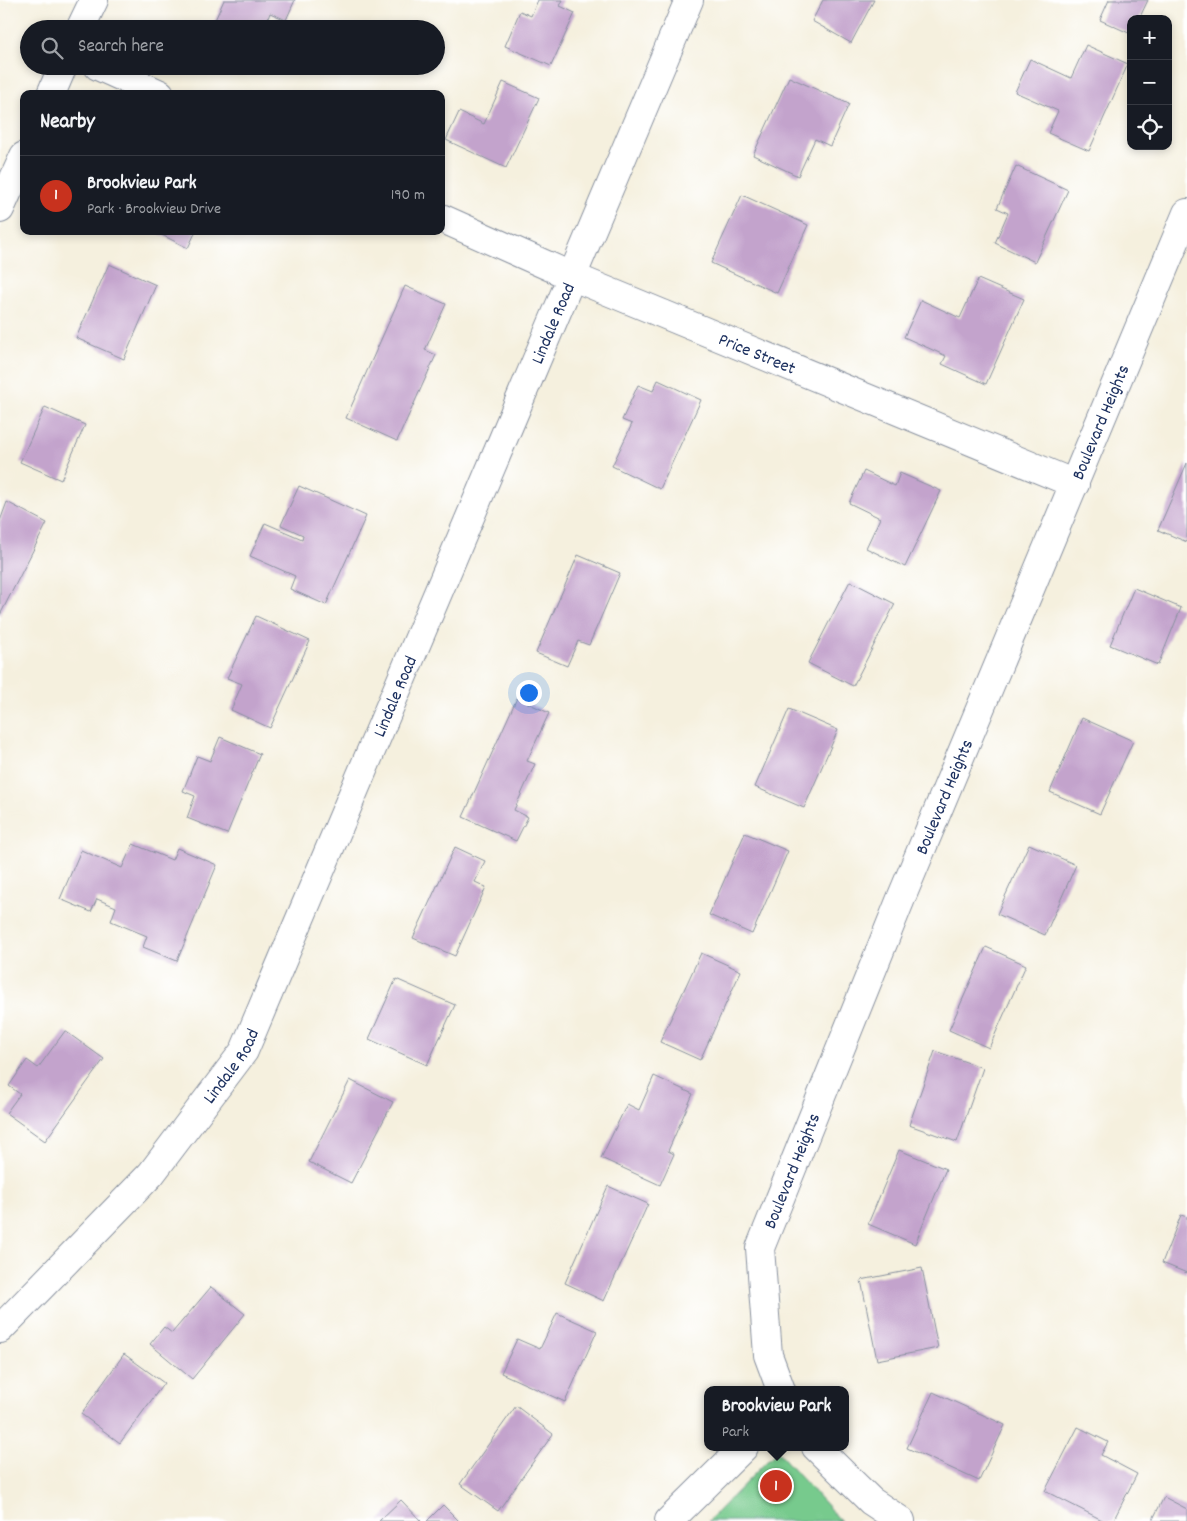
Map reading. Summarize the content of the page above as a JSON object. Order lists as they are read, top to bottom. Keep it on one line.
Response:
{"streets":{"street":["Lindale Road","Price Street","Boulevard Heights"]},"crossings":[["Lindale Road","Price Street"],["Price Street","Boulevard Heights"]],"page":{"map_buttons":["+","−"],"search":"Search here","heading":"Nearby","list":[{"mark":"1","name":"Brookview Park","note":"Park · Brookview Drive","value":"190 m"}],"popup":["Brookview Park","Park"],"pins":"1"}}
